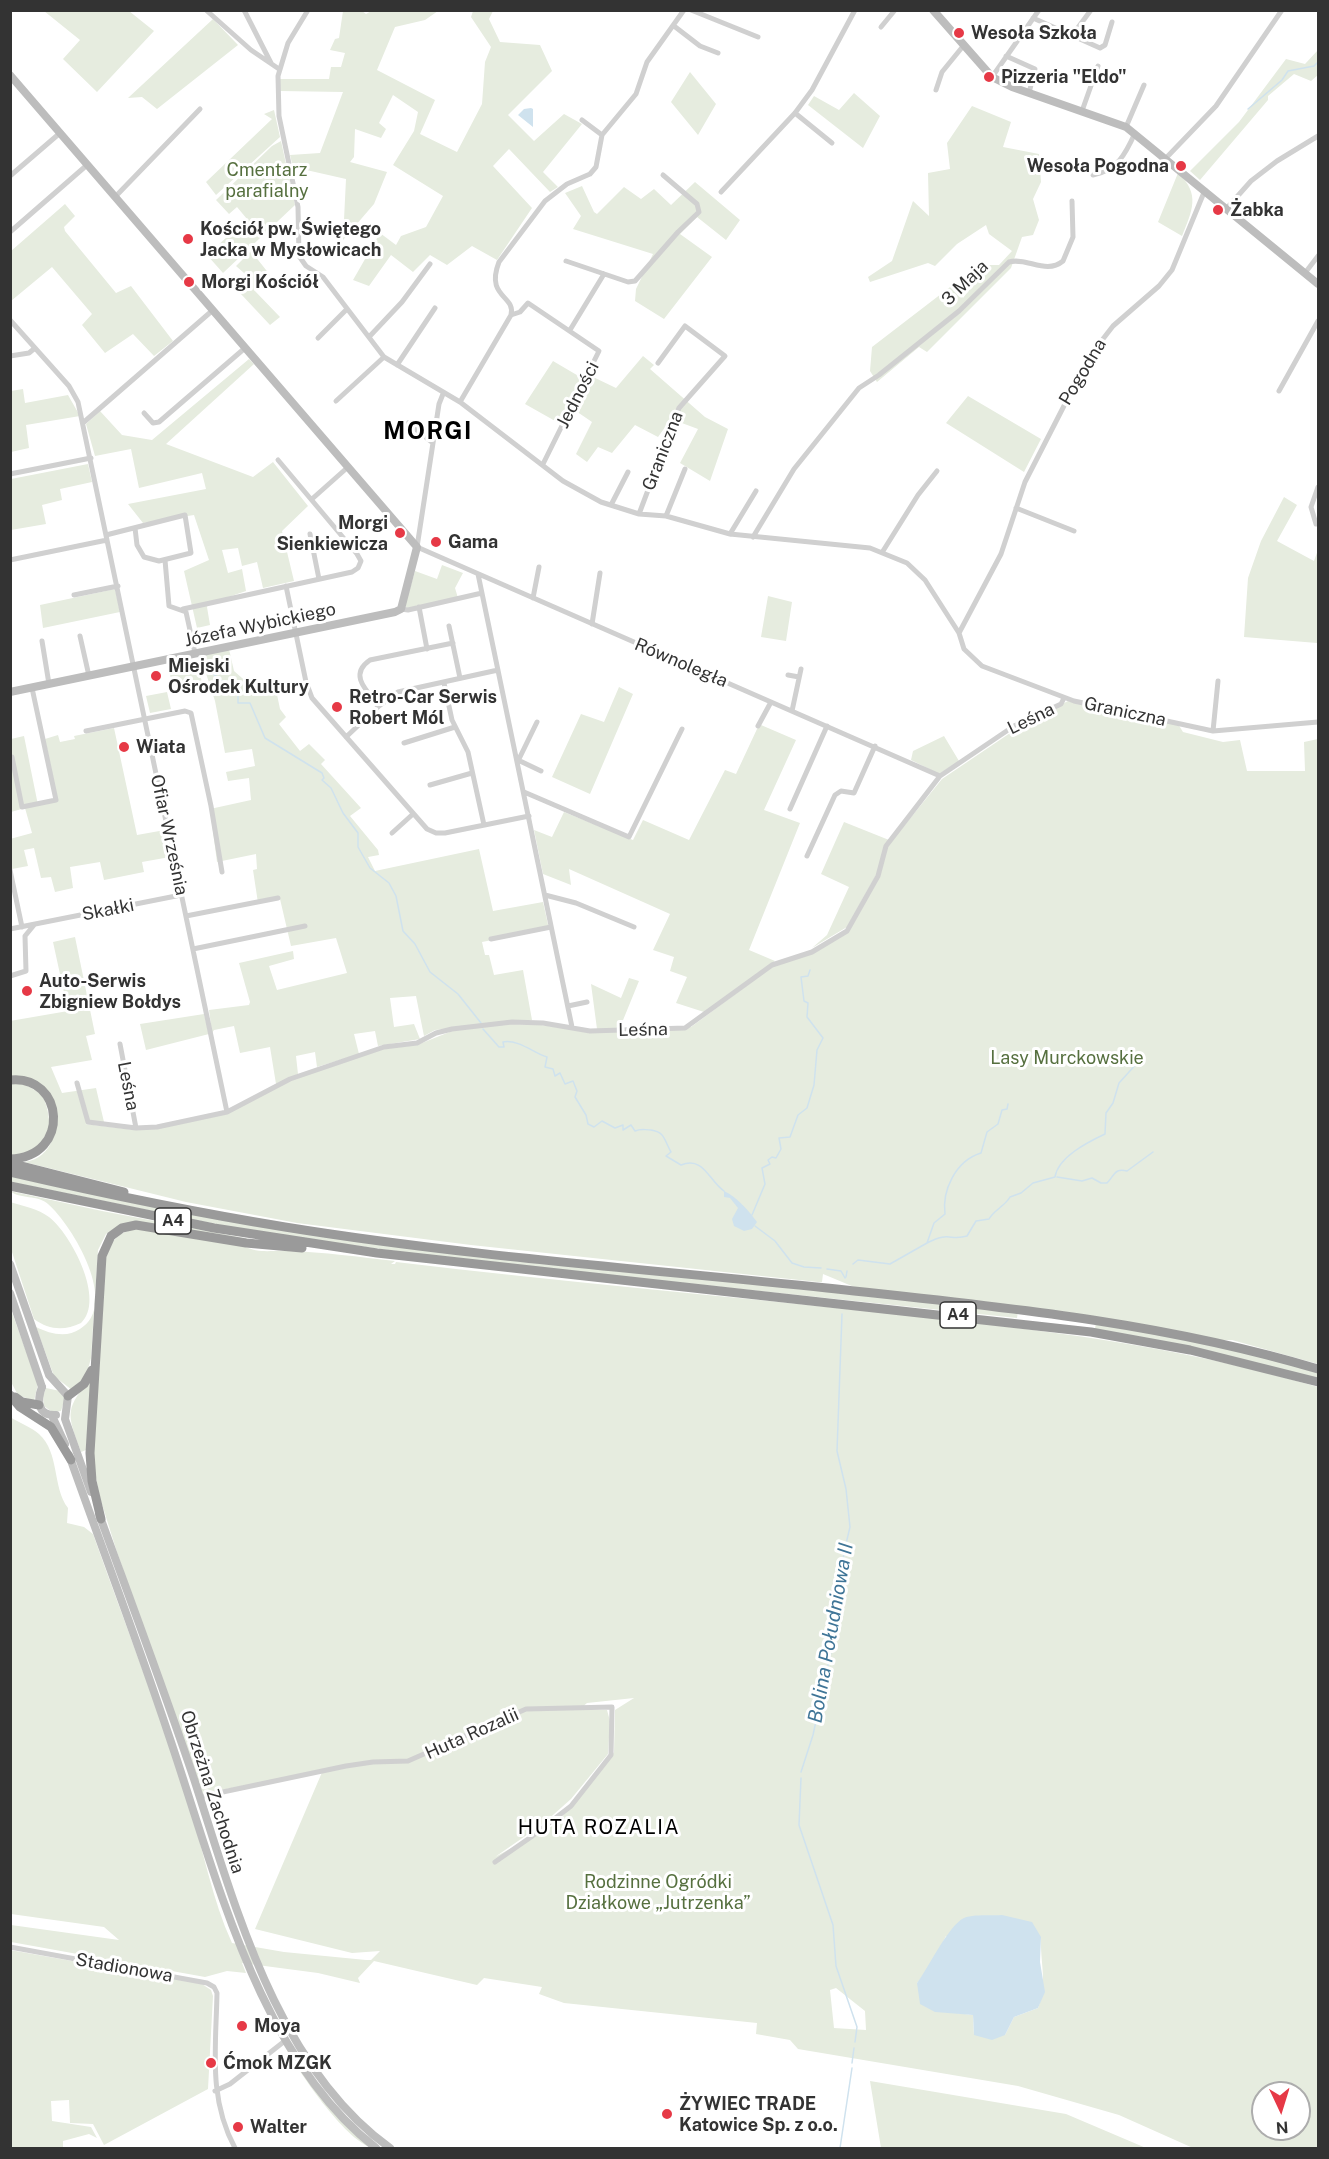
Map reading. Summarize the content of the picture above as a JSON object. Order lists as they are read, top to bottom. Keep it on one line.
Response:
{"streets":{"highway":["A4"],"street":["3 Maja","Pogodna","Jedności","Graniczna","Józefa Wybickiego","Równoległa","Leśna","Ofiar Września","Skałki","Huta Rozalii","Obrzeżna Zachodnia","Stadionowa"]},"crossings":[["3 Maja","Graniczna"],["Pogodna","Graniczna"],["Jedności","Graniczna"],["Graniczna","Leśna"],["Józefa Wybickiego","Ofiar Września"],["Równoległa","Leśna"],["Leśna","Ofiar Września"],["Ofiar Września","Skałki"],["Huta Rozalii","Obrzeżna Zachodnia"]],"districts":["MORGI","HUTA ROZALIA"],"water":["Bolina Południowa II"],"parks":["Cmentarz parafialny","Lasy Murckowskie","Rodzinne Ogródki Działkowe „Jutrzenka”"],"places":["Wesoła Szkoła","Pizzeria \"Eldo\"","Wesoła Pogodna","Żabka","Kościół pw. Świętego Jacka w Mysłowicach","Morgi Kościół","Morgi Sienkiewicza","Gama","Miejski Ośrodek Kultury","Retro-Car Serwis Robert Mól","Wiata","Auto-Serwis Zbigniew Bołdys","Moya","Ćmok MZGK","ŻYWIEC TRADE Katowice Sp. z o.o.","Walter"],"north":"bottom"}
